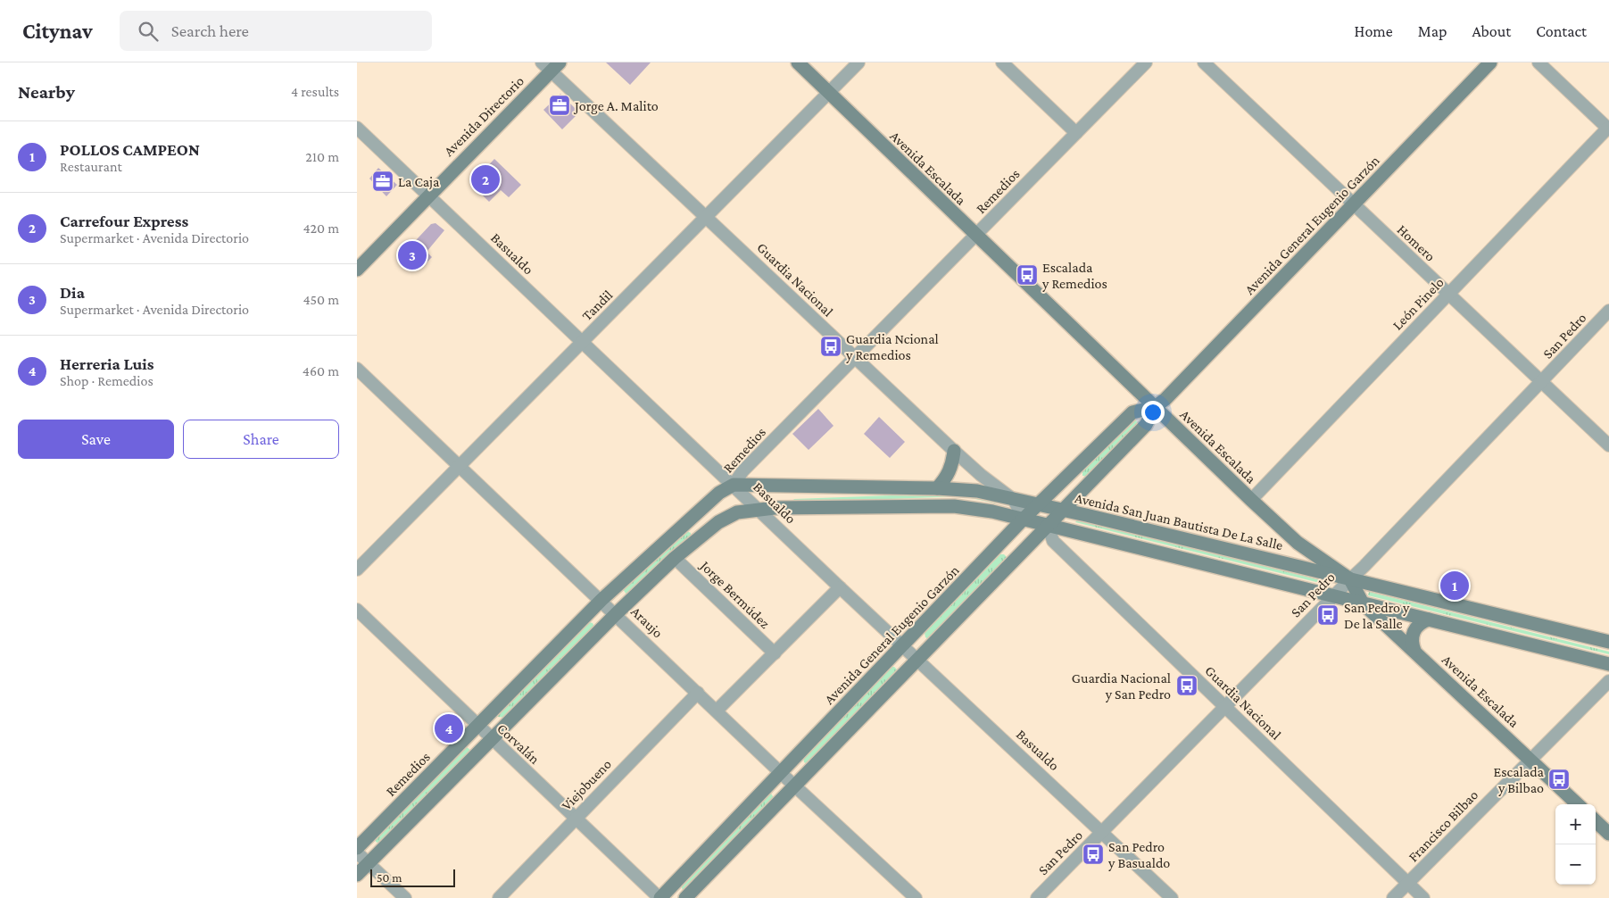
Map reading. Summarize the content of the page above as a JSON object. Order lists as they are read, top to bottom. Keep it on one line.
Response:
{"streets":{"street":["Avenida Directorio","Avenida Escalada","Remedios","Avenida General Eugenio Garzón","Homero","Basualdo","Guardia Nacional","León Pinelo","Tandil","San Pedro","Avenida San Juan Bautista De La Salle","Jorge Bermúdez","Araujo","Corvalán","Viejobueno","Francisco Bilbao"]},"crossings":[["Avenida Directorio","Basualdo"],["Avenida Directorio","Guardia Nacional"],["Avenida Escalada","Remedios"],["Avenida Escalada","Avenida General Eugenio Garzón"],["Avenida Escalada","León Pinelo"],["Avenida Escalada","Tandil"],["Avenida Escalada","San Pedro"],["Avenida Escalada","Avenida San Juan Bautista De La Salle"],["Avenida Escalada","Francisco Bilbao"],["Remedios","Basualdo"],["Remedios","Guardia Nacional"],["Remedios","Avenida San Juan Bautista De La Salle"],["Remedios","Araujo"],["Remedios","Corvalán"],["Avenida General Eugenio Garzón","Homero"],["Avenida General Eugenio Garzón","Basualdo"],["Avenida General Eugenio Garzón","Guardia Nacional"],["Avenida General Eugenio Garzón","Avenida San Juan Bautista De La Salle"],["Avenida General Eugenio Garzón","Araujo"],["Avenida General Eugenio Garzón","Corvalán"],["Homero","León Pinelo"],["Homero","San Pedro"],["Basualdo","Tandil"],["Basualdo","San Pedro"],["Basualdo","Avenida San Juan Bautista De La Salle"],["Guardia Nacional","Tandil"],["Guardia Nacional","San Pedro"],["Guardia Nacional","Avenida San Juan Bautista De La Salle"],["Guardia Nacional","Francisco Bilbao"],["Tandil","Araujo"],["San Pedro","Avenida San Juan Bautista De La Salle"],["Araujo","Viejobueno"],["Corvalán","Viejobueno"]],"places":{"office":["Jorge A. Malito","La Caja"],"bus stop":["Escalada y Remedios","Guardia Ncional y Remedios","San Pedro y De la Salle","Guardia Nacional y San Pedro","Escalada y Bilbao","San Pedro y Basualdo"]},"scale_bar":"50 m","page":{"header":"Citynav","search":"Search here","nav":["Home","Map","About","Contact"],"heading":["Nearby","4 results"],"list":[{"mark":"1","name":"POLLOS CAMPEON","note":"Restaurant","value":"210 m"},{"mark":"2","name":"Carrefour Express","note":"Supermarket · Avenida Directorio","value":"420 m"},{"mark":"3","name":"Dia","note":"Supermarket · Avenida Directorio","value":"450 m"},{"mark":"4","name":"Herreria Luis","note":"Shop · Remedios","value":"460 m"}],"pins":["2","3","1","4"],"buttons":["Save","Share"],"map_buttons":["+","−"],"scale":"50 m"}}
